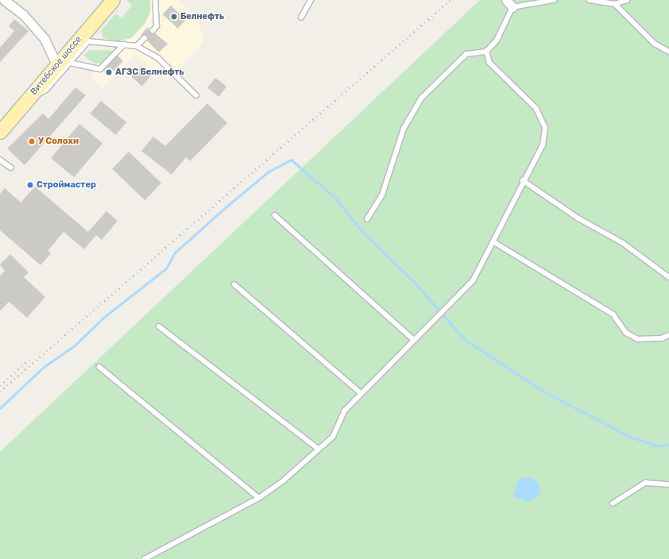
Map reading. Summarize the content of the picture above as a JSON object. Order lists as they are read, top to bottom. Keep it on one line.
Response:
{"streets":{"main road":["Витебское шоссе"]},"places":["Белнефть","АГЗС Белнефть","У Солохи","Строймастер"]}
